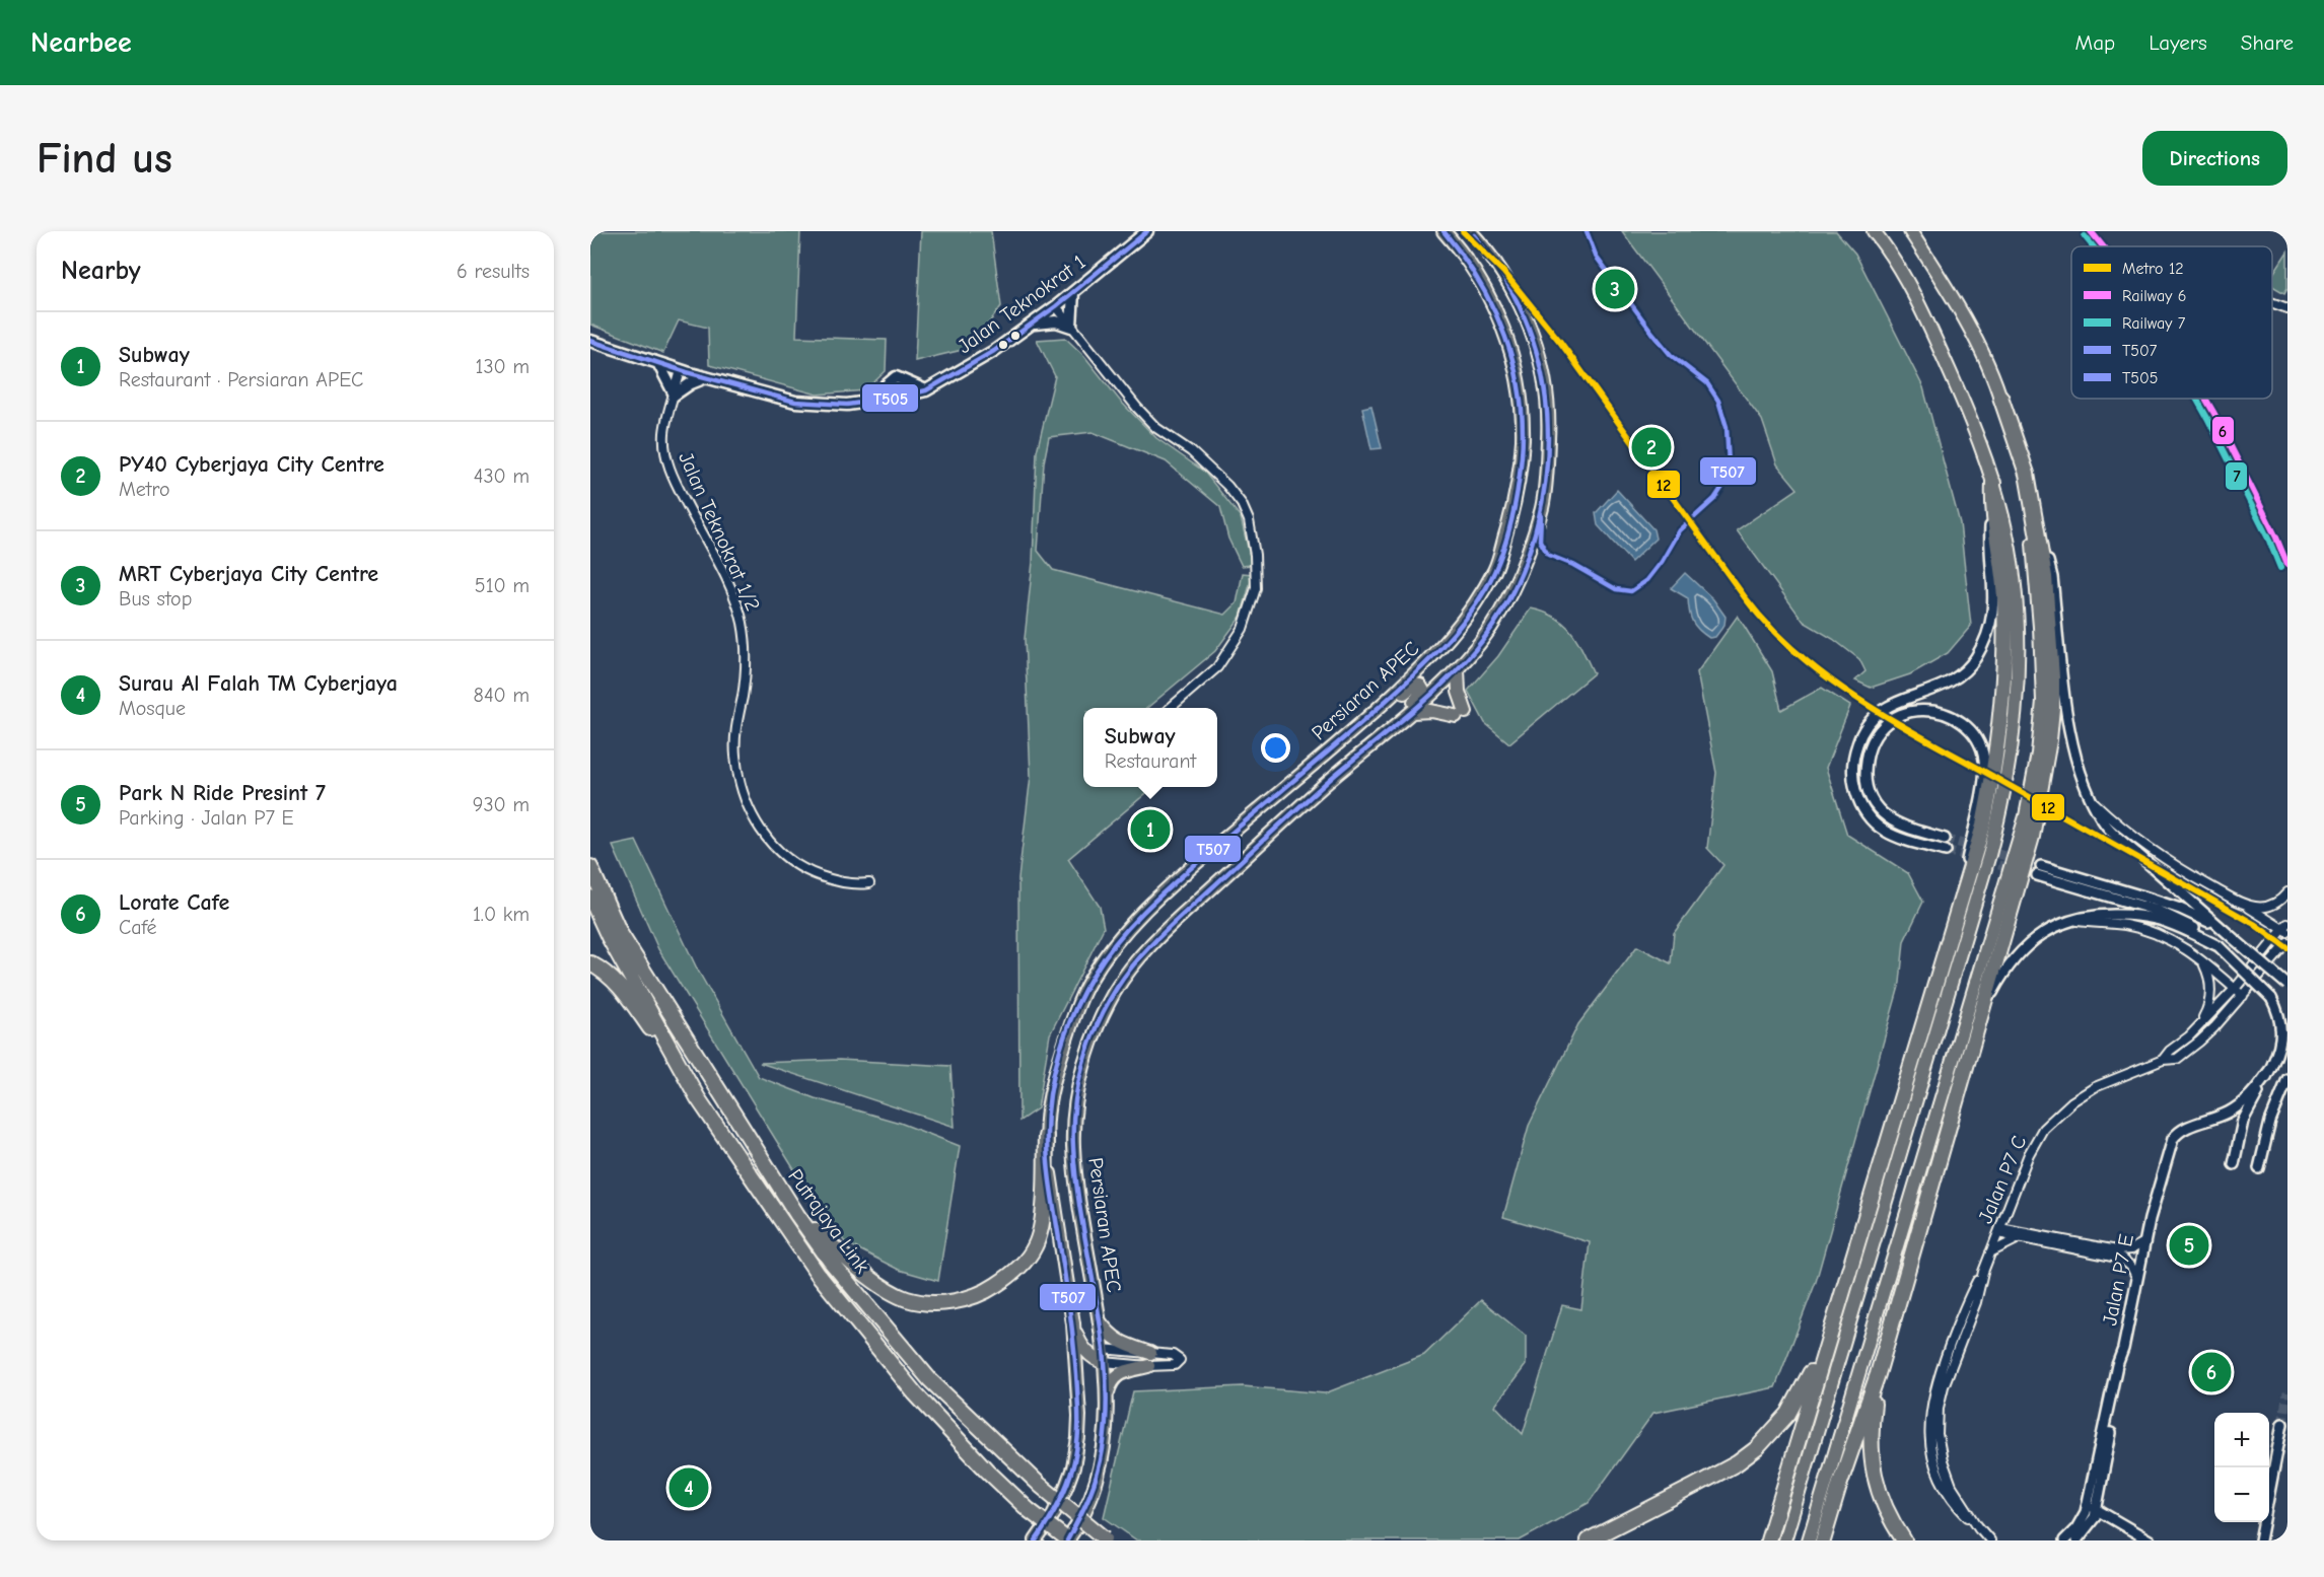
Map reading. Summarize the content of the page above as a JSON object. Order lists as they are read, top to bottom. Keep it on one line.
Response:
{"streets":{"highway":["Putrajaya Link"],"main road":["Jalan Teknokrat 1","Persiaran APEC"],"street":["Jalan Teknokrat 1/2","Jalan P7 C","Jalan P7 E"]},"crossings":[["Jalan Teknokrat 1","Jalan Teknokrat 1/2"],["Persiaran APEC","Putrajaya Link"]],"lines":["metro line 12","rail line 6","transit line T507","transit line T505","rail line 7"],"legend":["Metro 12","Railway 6","Railway 7","T507","T505"],"page":{"header":"Nearbee","nav":["Map","Layers","Share"],"buttons":"Directions","title":"Find us","heading":["Nearby","6 results"],"pins":["3","2","1","5","6","4"],"list":[{"mark":"1","name":"Subway","note":"Restaurant · Persiaran APEC","value":"130 m"},{"mark":"2","name":"PY40 Cyberjaya City Centre","note":"Metro","value":"430 m"},{"mark":"3","name":"MRT Cyberjaya City Centre","note":"Bus stop","value":"510 m"},{"mark":"4","name":"Surau Al Falah TM Cyberjaya","note":"Mosque","value":"840 m"},{"mark":"5","name":"Park N Ride Presint 7","note":"Parking · Jalan P7 E","value":"930 m"},{"mark":"6","name":"Lorate Cafe","note":"Café","value":"1.0 km"}],"popup":["Subway","Restaurant"],"map_buttons":["+","−"]}}
